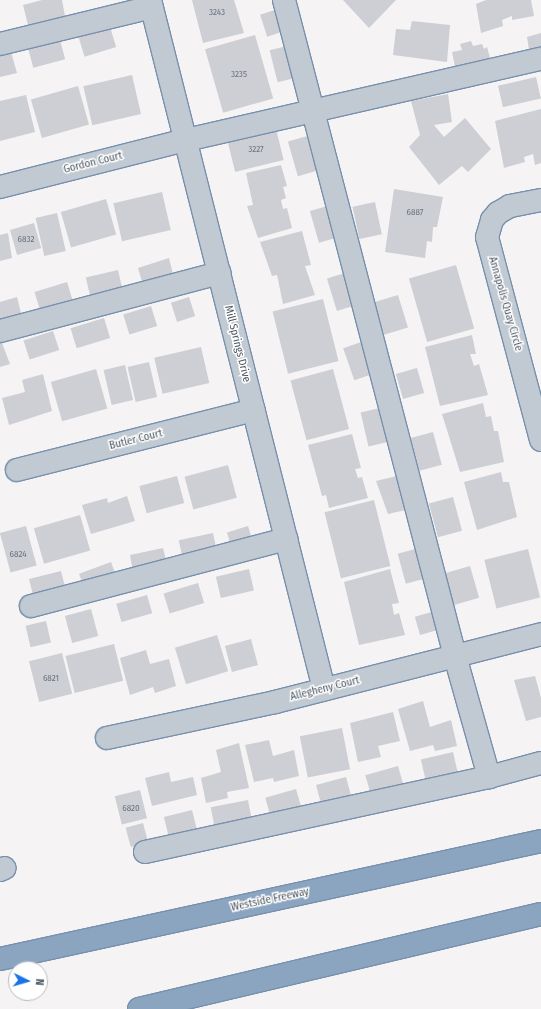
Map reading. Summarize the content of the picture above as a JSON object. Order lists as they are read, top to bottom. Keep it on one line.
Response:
{"streets":{"highway":["Westside Freeway"],"street":["Gordon Court","Annapolis Quay Circle","Mill Springs Drive","Butler Court","Allegheny Court"]},"crossings":[["Gordon Court","Mill Springs Drive"],["Mill Springs Drive","Butler Court"],["Mill Springs Drive","Allegheny Court"]],"house_numbers":["3243","3235","3227","6887","6832","6824","6821","6820"],"north":"right"}
